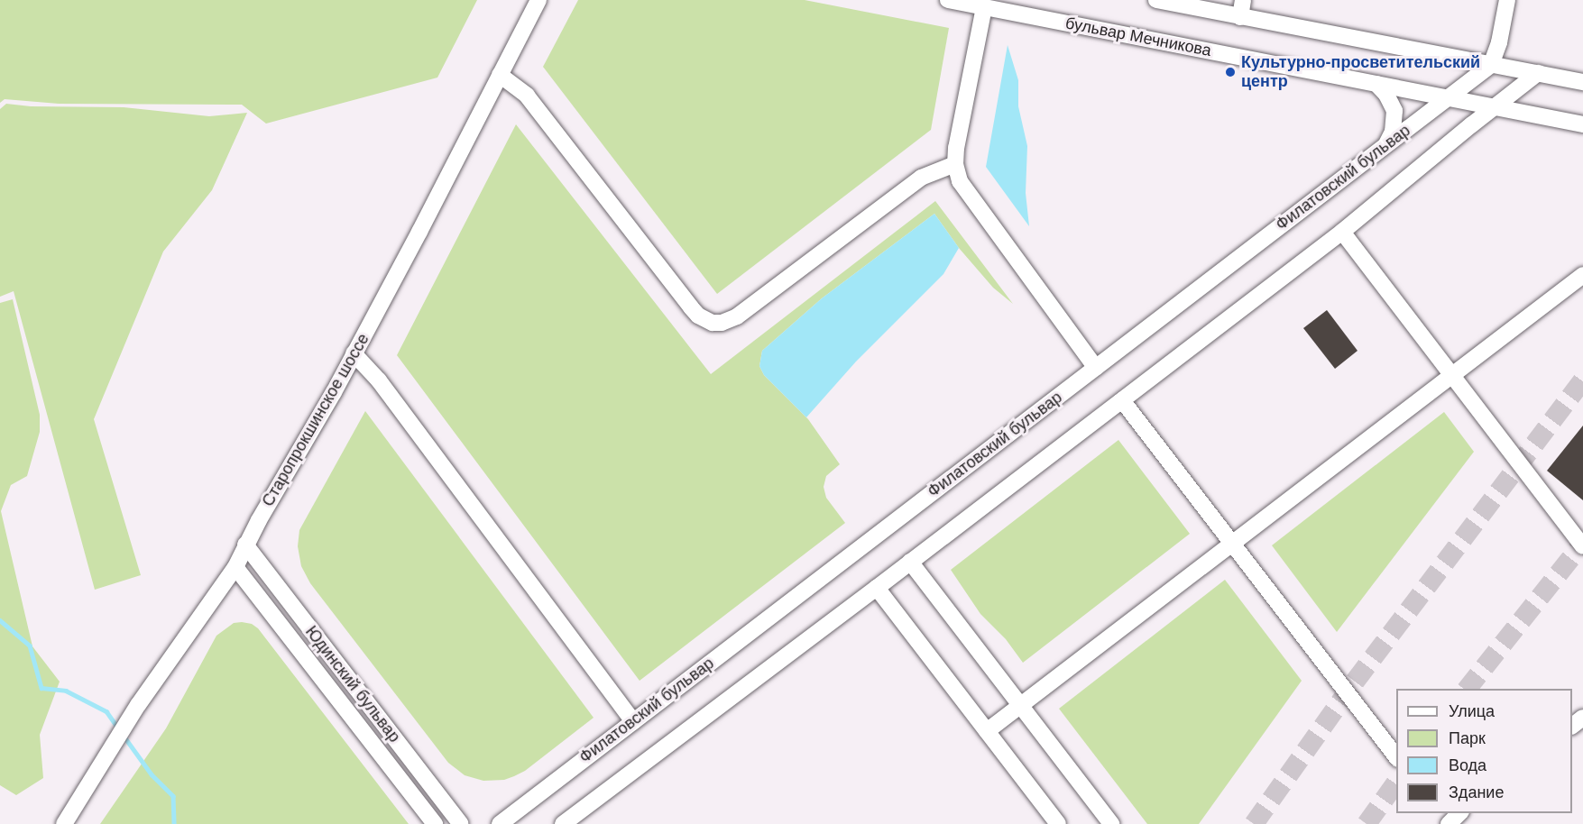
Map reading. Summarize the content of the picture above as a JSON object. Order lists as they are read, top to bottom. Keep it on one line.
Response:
{"streets":{"street":["бульвар Мечникова","Филатовский бульвар","Старопрокшинское шоссе","Юдинский бульвар"]},"crossings":[["бульвар Мечникова","Филатовский бульвар"],["Старопрокшинское шоссе","Юдинский бульвар"]],"places":["Культурно-просветительский центр"],"legend":["Улица","Парк","Вода","Здание"]}
